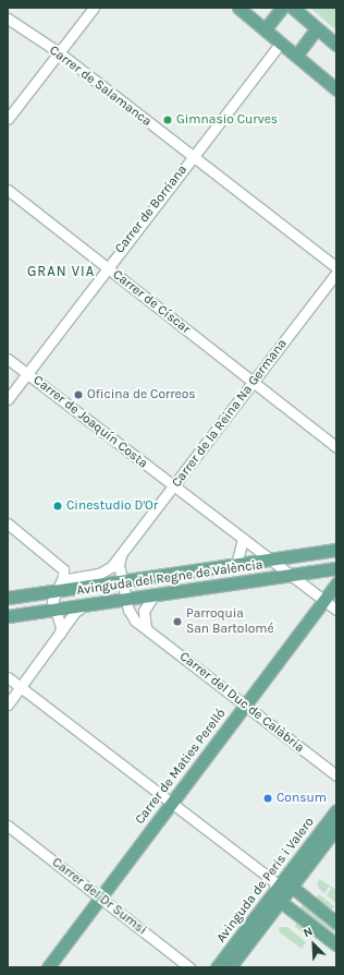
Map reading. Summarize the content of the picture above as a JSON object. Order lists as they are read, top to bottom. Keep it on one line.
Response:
{"streets":{"main road":["Avinguda del Regne de València","Carrer de Maties Perelló","Avinguda de Peris i Valero"],"street":["Carrer de Salamanca","Carrer de Borriana","Carrer de Císcar","Carrer de la Reina Na Germana","Carrer de Joaquín Costa","Carrer del Duc de Calàbria","Carrer del Dr Sumsi"]},"crossings":[["Carrer de Salamanca","Carrer de Borriana"],["Carrer de Borriana","Carrer de Císcar"],["Carrer de Borriana","Carrer de Joaquín Costa"],["Carrer de Císcar","Carrer de la Reina Na Germana"],["Carrer de la Reina Na Germana","Carrer de Joaquín Costa"],["Carrer de la Reina Na Germana","Avinguda del Regne de València"],["Carrer de Joaquín Costa","Avinguda del Regne de València"],["Carrer de Joaquín Costa","Carrer de Maties Perelló"],["Avinguda del Regne de València","Carrer del Duc de Calàbria"],["Carrer del Duc de Calàbria","Carrer de Maties Perelló"],["Carrer de Maties Perelló","Carrer del Dr Sumsi"]],"districts":["GRAN VIA"],"places":["Gimnasio Curves","Oficina de Correos","Cinestudio D'Or","Parroquia San Bartolomé","Consum"],"north":"top left"}
